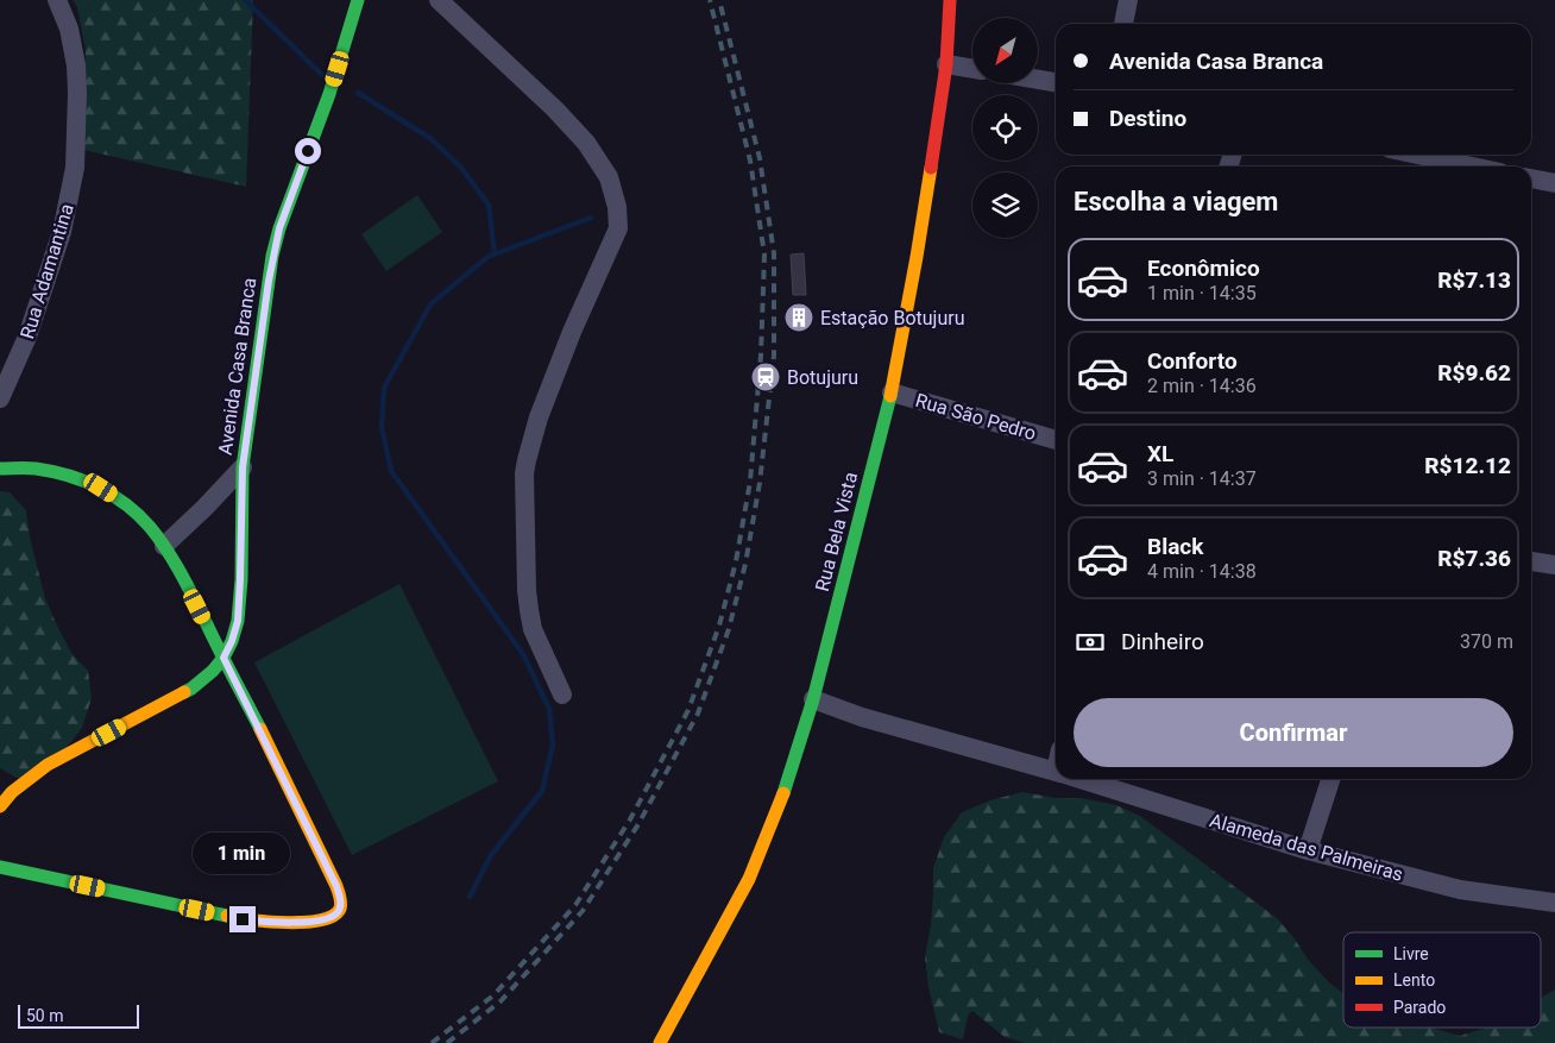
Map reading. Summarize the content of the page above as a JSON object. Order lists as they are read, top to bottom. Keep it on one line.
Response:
{"streets":{"street":["Rua Adamantina","Avenida Casa Branca","Rua São Pedro","Rua Bela Vista","Alameda das Palmeiras"]},"crossings":[["Rua São Pedro","Rua Bela Vista"],["Rua Bela Vista","Alameda das Palmeiras"]],"places":{"building":["Estação Botujuru"],"station":["Botujuru"]},"legend":["Livre","Lento","Parado"],"scale_bar":"50 m","north":"bottom left","page":{"banner":["Avenida Casa Branca","Destino"],"heading":"Escolha a viagem","list":[{"name":"Econômico","note":"1 min · 14:35","value":"R$7.13"},{"name":"Conforto","note":"2 min · 14:36","value":"R$9.62"},{"name":"XL","note":"3 min · 14:37","value":"R$12.12"},{"name":"Black","note":"4 min · 14:38","value":"R$7.36"}],"pay":["Dinheiro","370 m"],"buttons":"Confirmar","bubble":"1 min","scale":"50 m"}}
